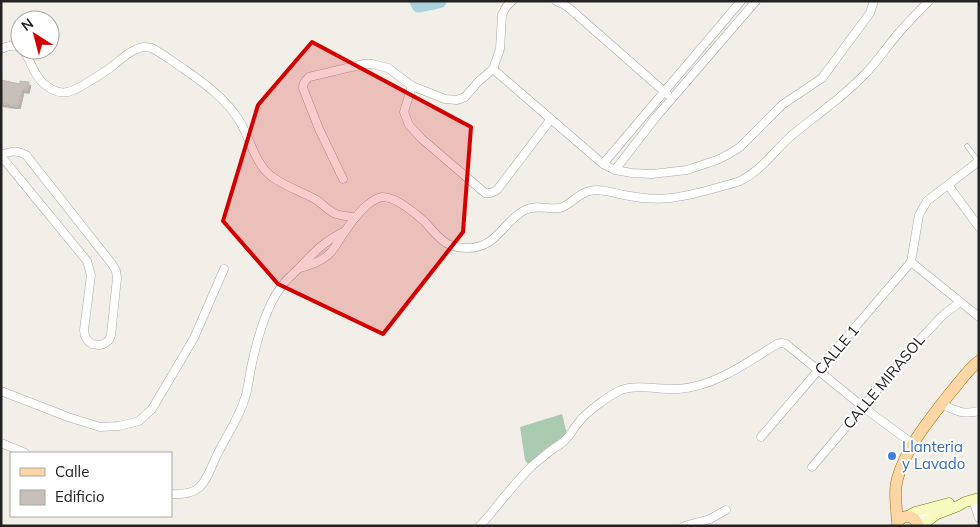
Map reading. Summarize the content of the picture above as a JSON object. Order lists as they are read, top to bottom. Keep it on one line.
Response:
{"streets":{"street":["CALLE 1","CALLE MIRASOL"]},"places":["Llanteria y Lavado"],"legend":["Calle","Edificio"],"north":"top left"}
